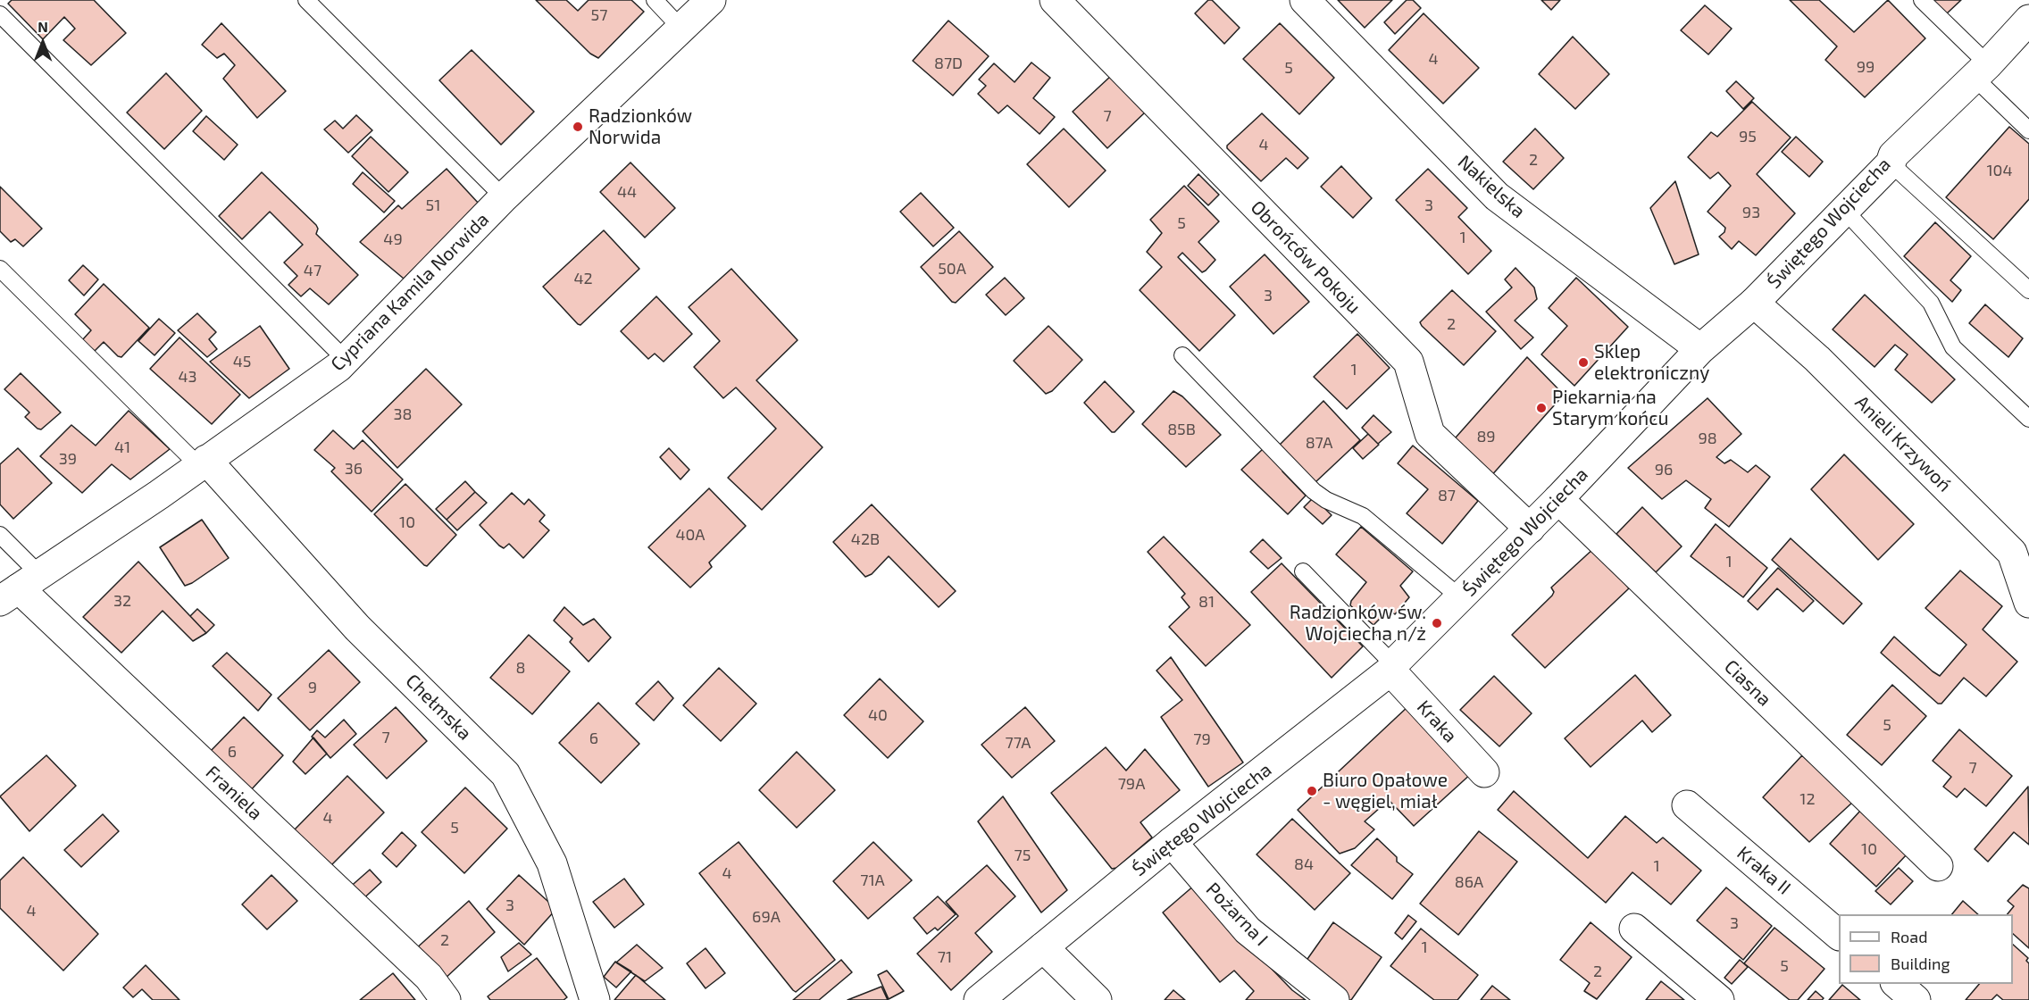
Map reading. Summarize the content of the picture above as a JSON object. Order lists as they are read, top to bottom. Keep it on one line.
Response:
{"streets":{"street":["Nakielska","Świętego Wojciecha","Obrońców Pokoju","Cypriana Kamila Norwida","Anieli Krzywoń","Ciasna","Chełmska","Kraka","Franiela","Kraka II","Pożarna I"]},"crossings":[["Nakielska","Świętego Wojciecha"],["Świętego Wojciecha","Obrońców Pokoju"],["Świętego Wojciecha","Anieli Krzywoń"],["Świętego Wojciecha","Ciasna"],["Świętego Wojciecha","Kraka"],["Świętego Wojciecha","Pożarna I"],["Cypriana Kamila Norwida","Chełmska"],["Cypriana Kamila Norwida","Franiela"]],"places":["Radzionków Norwida","Sklep elektroniczny","Piekarnia na Starym końcu","Radzionków św. Wojciecha n/ż","Biuro Opałowe - węgiel, miał"],"house_numbers":["57","4","87D","99","5","7","95","4","2","104","44","51","3","93","5","1","49","50A","47","42","3","2","45","1","43","38","85B","89","98","87A","41","39","36","96","87","10","40A","42B","1","32","81","8","9","40","5","7","6","79","77A","6","7","79A","12","4","5","10","75","84","1","4","71A","86A","3","4","69A","3","2","1","71","5","2"],"legend":["Road","Building"],"north":"top"}
